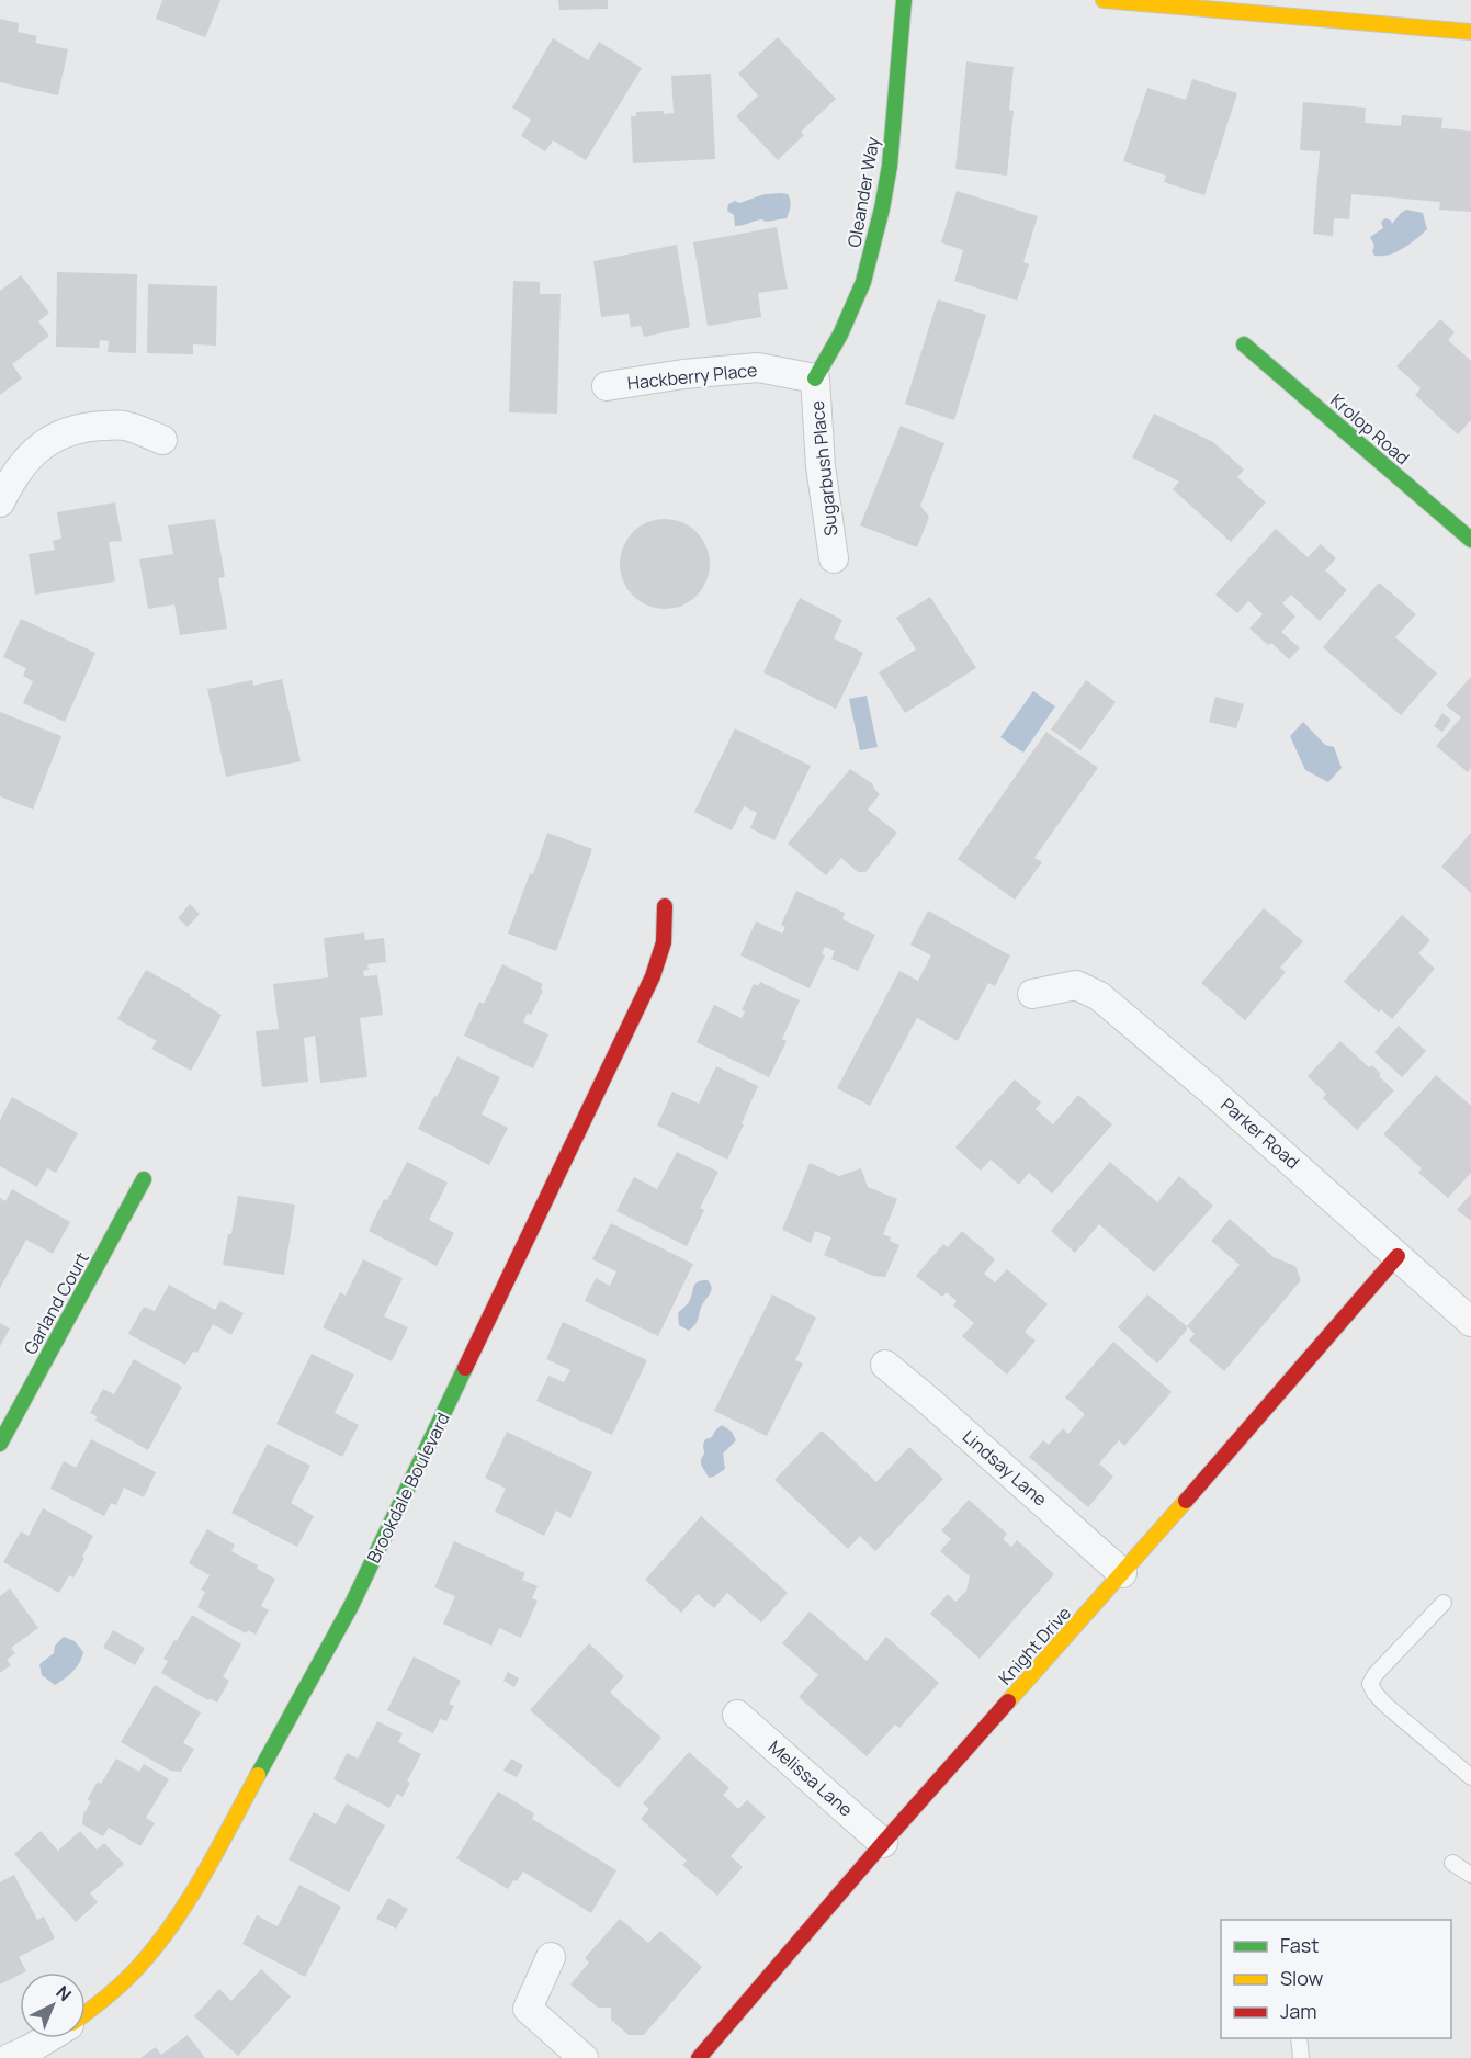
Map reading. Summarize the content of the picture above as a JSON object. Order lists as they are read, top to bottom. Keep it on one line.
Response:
{"streets":{"street":["Oleander Way","Hackberry Place","Krolop Road","Sugarbush Place","Parker Road","Garland Court","Lindsay Lane","Brookdale Boulevard","Knight Drive","Melissa Lane"]},"crossings":[["Oleander Way","Hackberry Place"],["Oleander Way","Sugarbush Place"],["Hackberry Place","Sugarbush Place"],["Parker Road","Knight Drive"],["Lindsay Lane","Knight Drive"],["Knight Drive","Melissa Lane"]],"legend":["Fast","Slow","Jam"],"north":"top right"}
